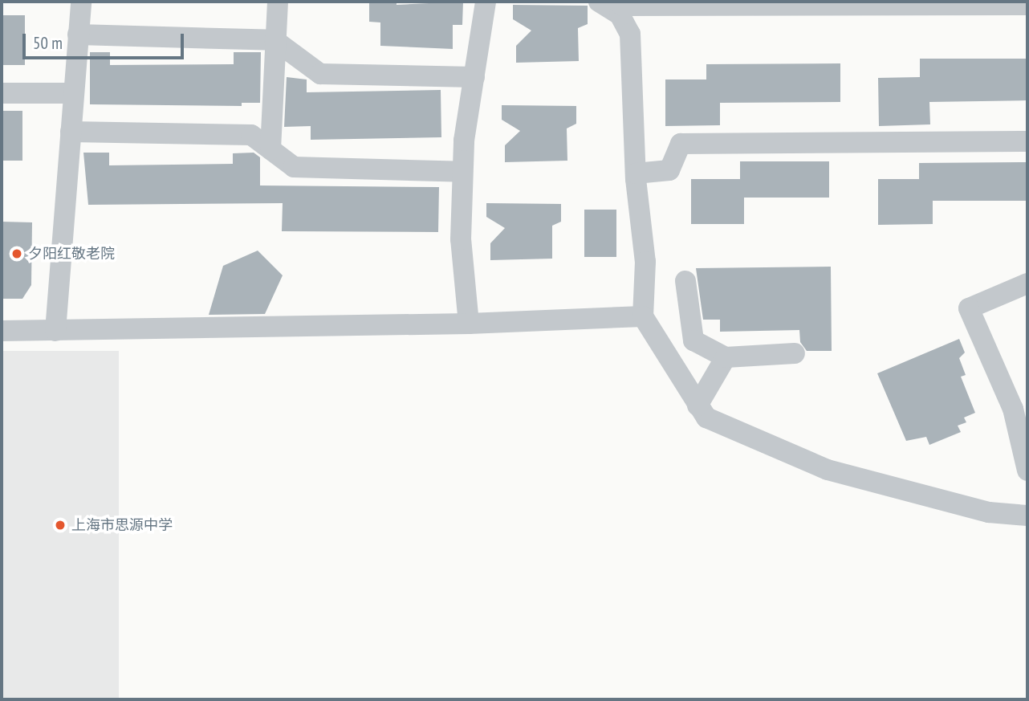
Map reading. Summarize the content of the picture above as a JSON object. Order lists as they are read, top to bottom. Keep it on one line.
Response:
{"places":["夕阳红敬老院","上海市思源中学"],"scale_bar":"50 m"}
